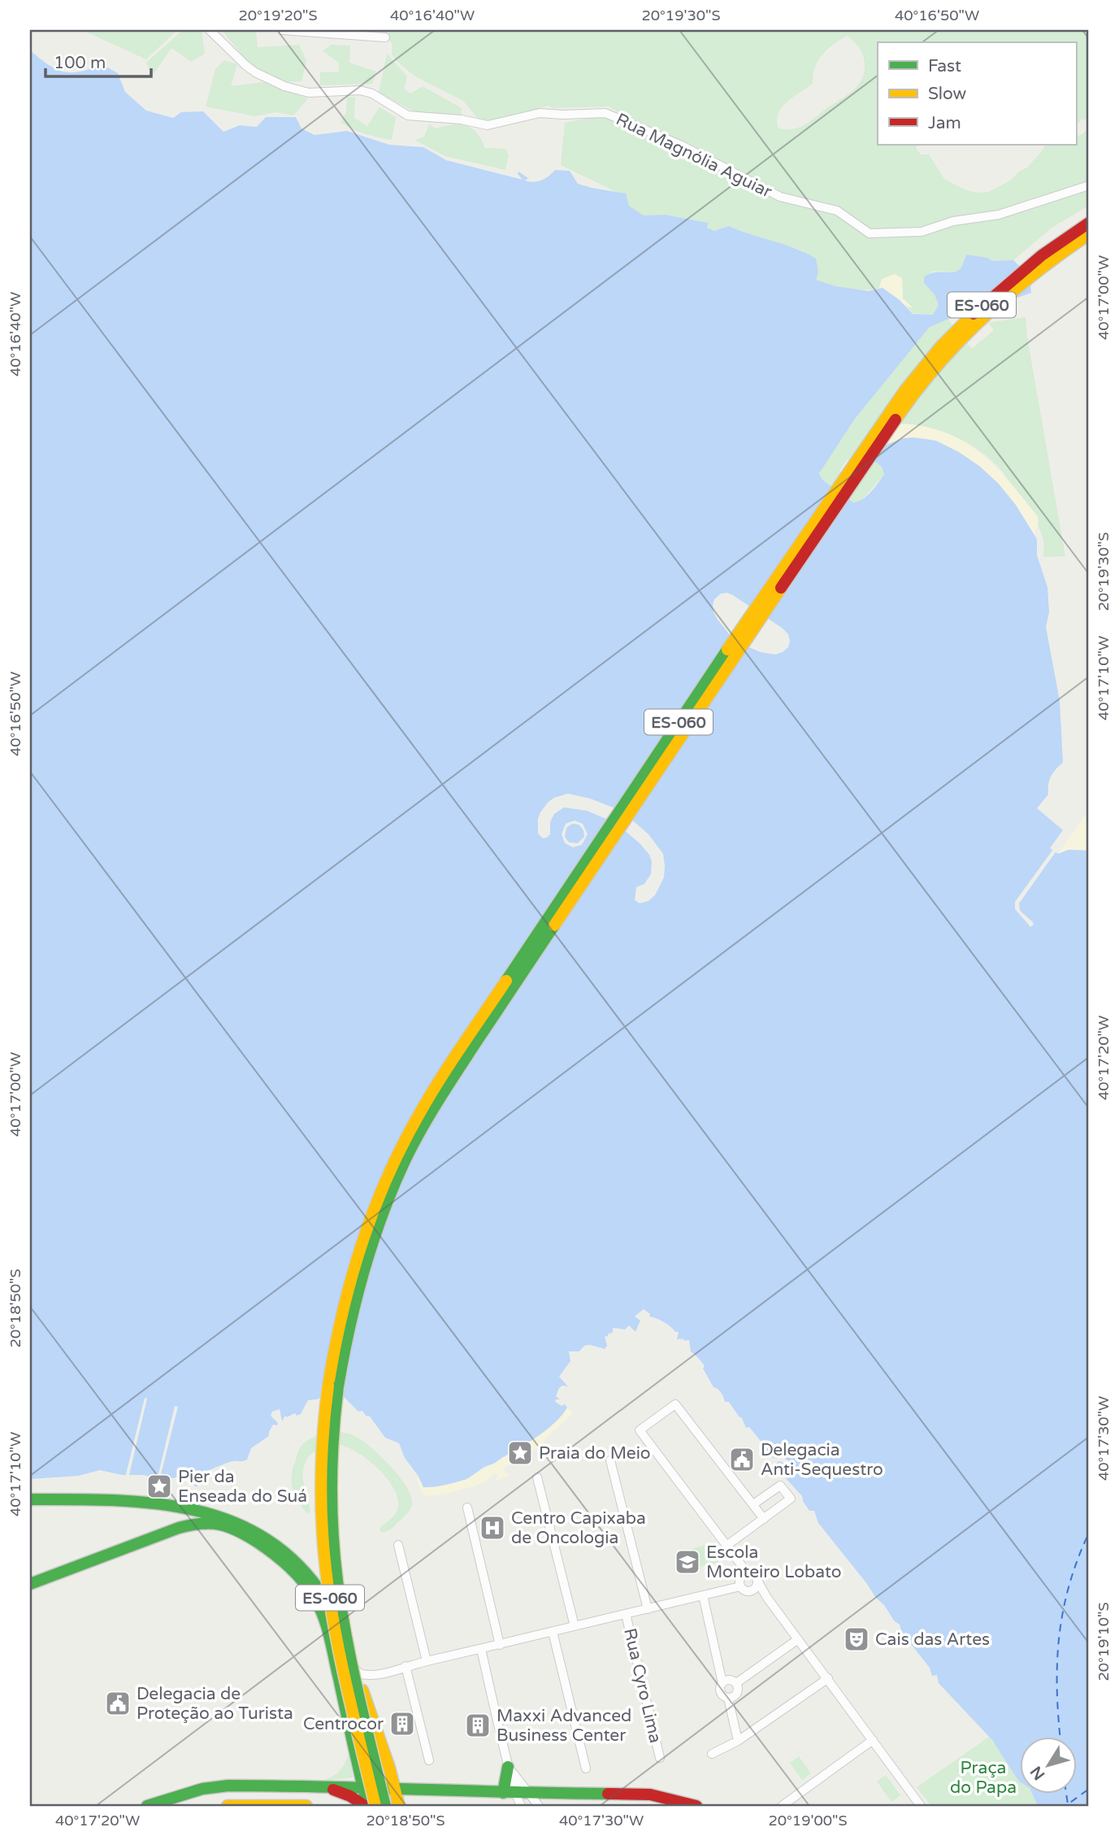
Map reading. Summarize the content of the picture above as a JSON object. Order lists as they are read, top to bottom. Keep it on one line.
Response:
{"streets":{"main road":["ES-060"],"street":["Rua Magnólia Aguiar","Rua Cyro Lima"]},"parks":["Praça do Papa"],"places":{"place":["Praia do Meio","Pier da Enseada do Suá"],"public building":["Delegacia Anti-Sequestro","Delegacia de Proteção ao Turista"],"hospital":["Centro Capixaba de Oncologia"],"school or university":["Escola Monteiro Lobato"],"theatre":["Cais das Artes"],"building":["Centrocor","Maxxi Advanced Business Center"]},"legend":["Fast","Slow","Jam"],"scale_bar":"100 m","north":"bottom left","coordinates":["20°19'20\"S","40°16'40\"W","20°19'30\"S","40°16'50\"W","40°17'00\"W","40°17'10\"W","40°17'20\"W","20°18'50\"S","40°17'30\"W","20°19'10\"S","20°19'00\"S"]}
